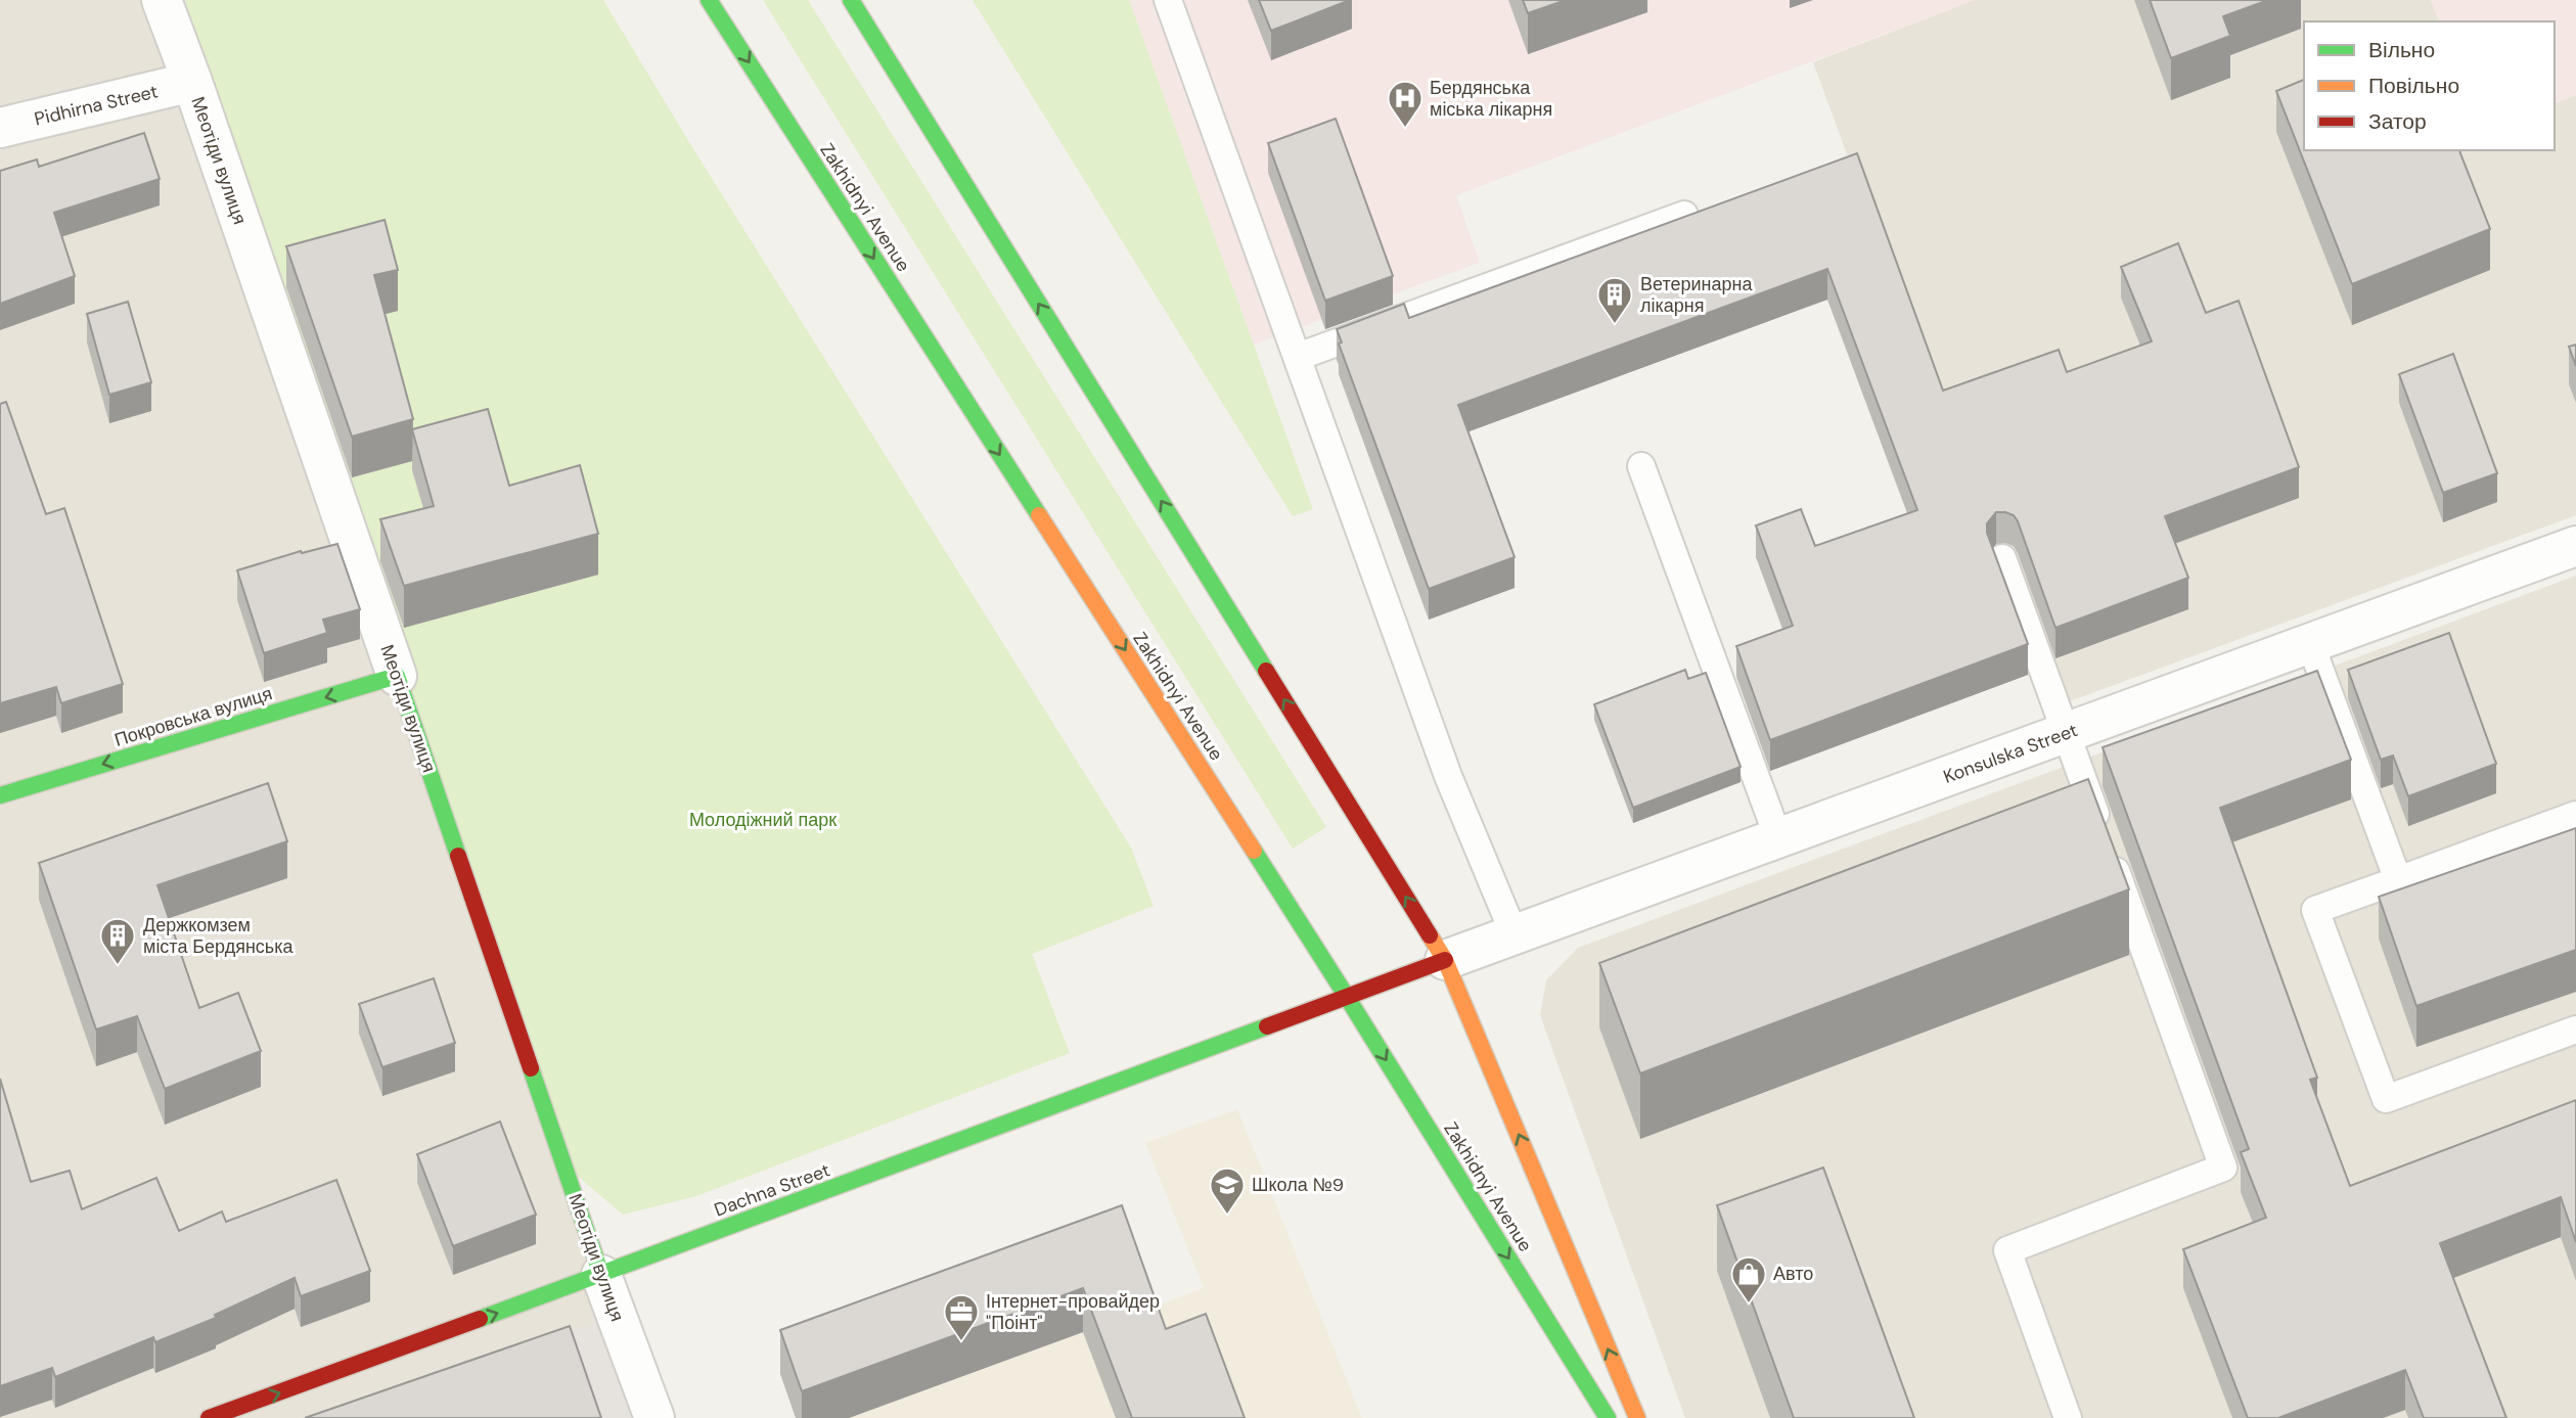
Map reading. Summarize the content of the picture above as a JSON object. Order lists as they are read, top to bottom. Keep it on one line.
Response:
{"streets":{"main road":["Меотіди вулиця","Zakhidnyi Avenue","Покровська вулиця","Dachna Street"],"street":["Pidhirna Street","Konsulska Street"]},"crossings":[["Pidhirna Street","Меотіди вулиця"],["Меотіди вулиця","Покровська вулиця"],["Меотіди вулиця","Dachna Street"],["Zakhidnyi Avenue","Konsulska Street"],["Zakhidnyi Avenue","Dachna Street"],["Konsulska Street","Dachna Street"]],"one_way":["Покровська вулиця"],"parks":["Молодіжний парк"],"places":{"hospital":["Бердянська міська лікарня"],"building":["Ветеринарна лікарня","Держкомзем міста Бердянська"],"school or university":["Школа №9"],"shop":["Авто"],"office":["Інтернет-провайдер \"Поінт\""]},"legend":["Вільно","Повільно","Затор"]}
